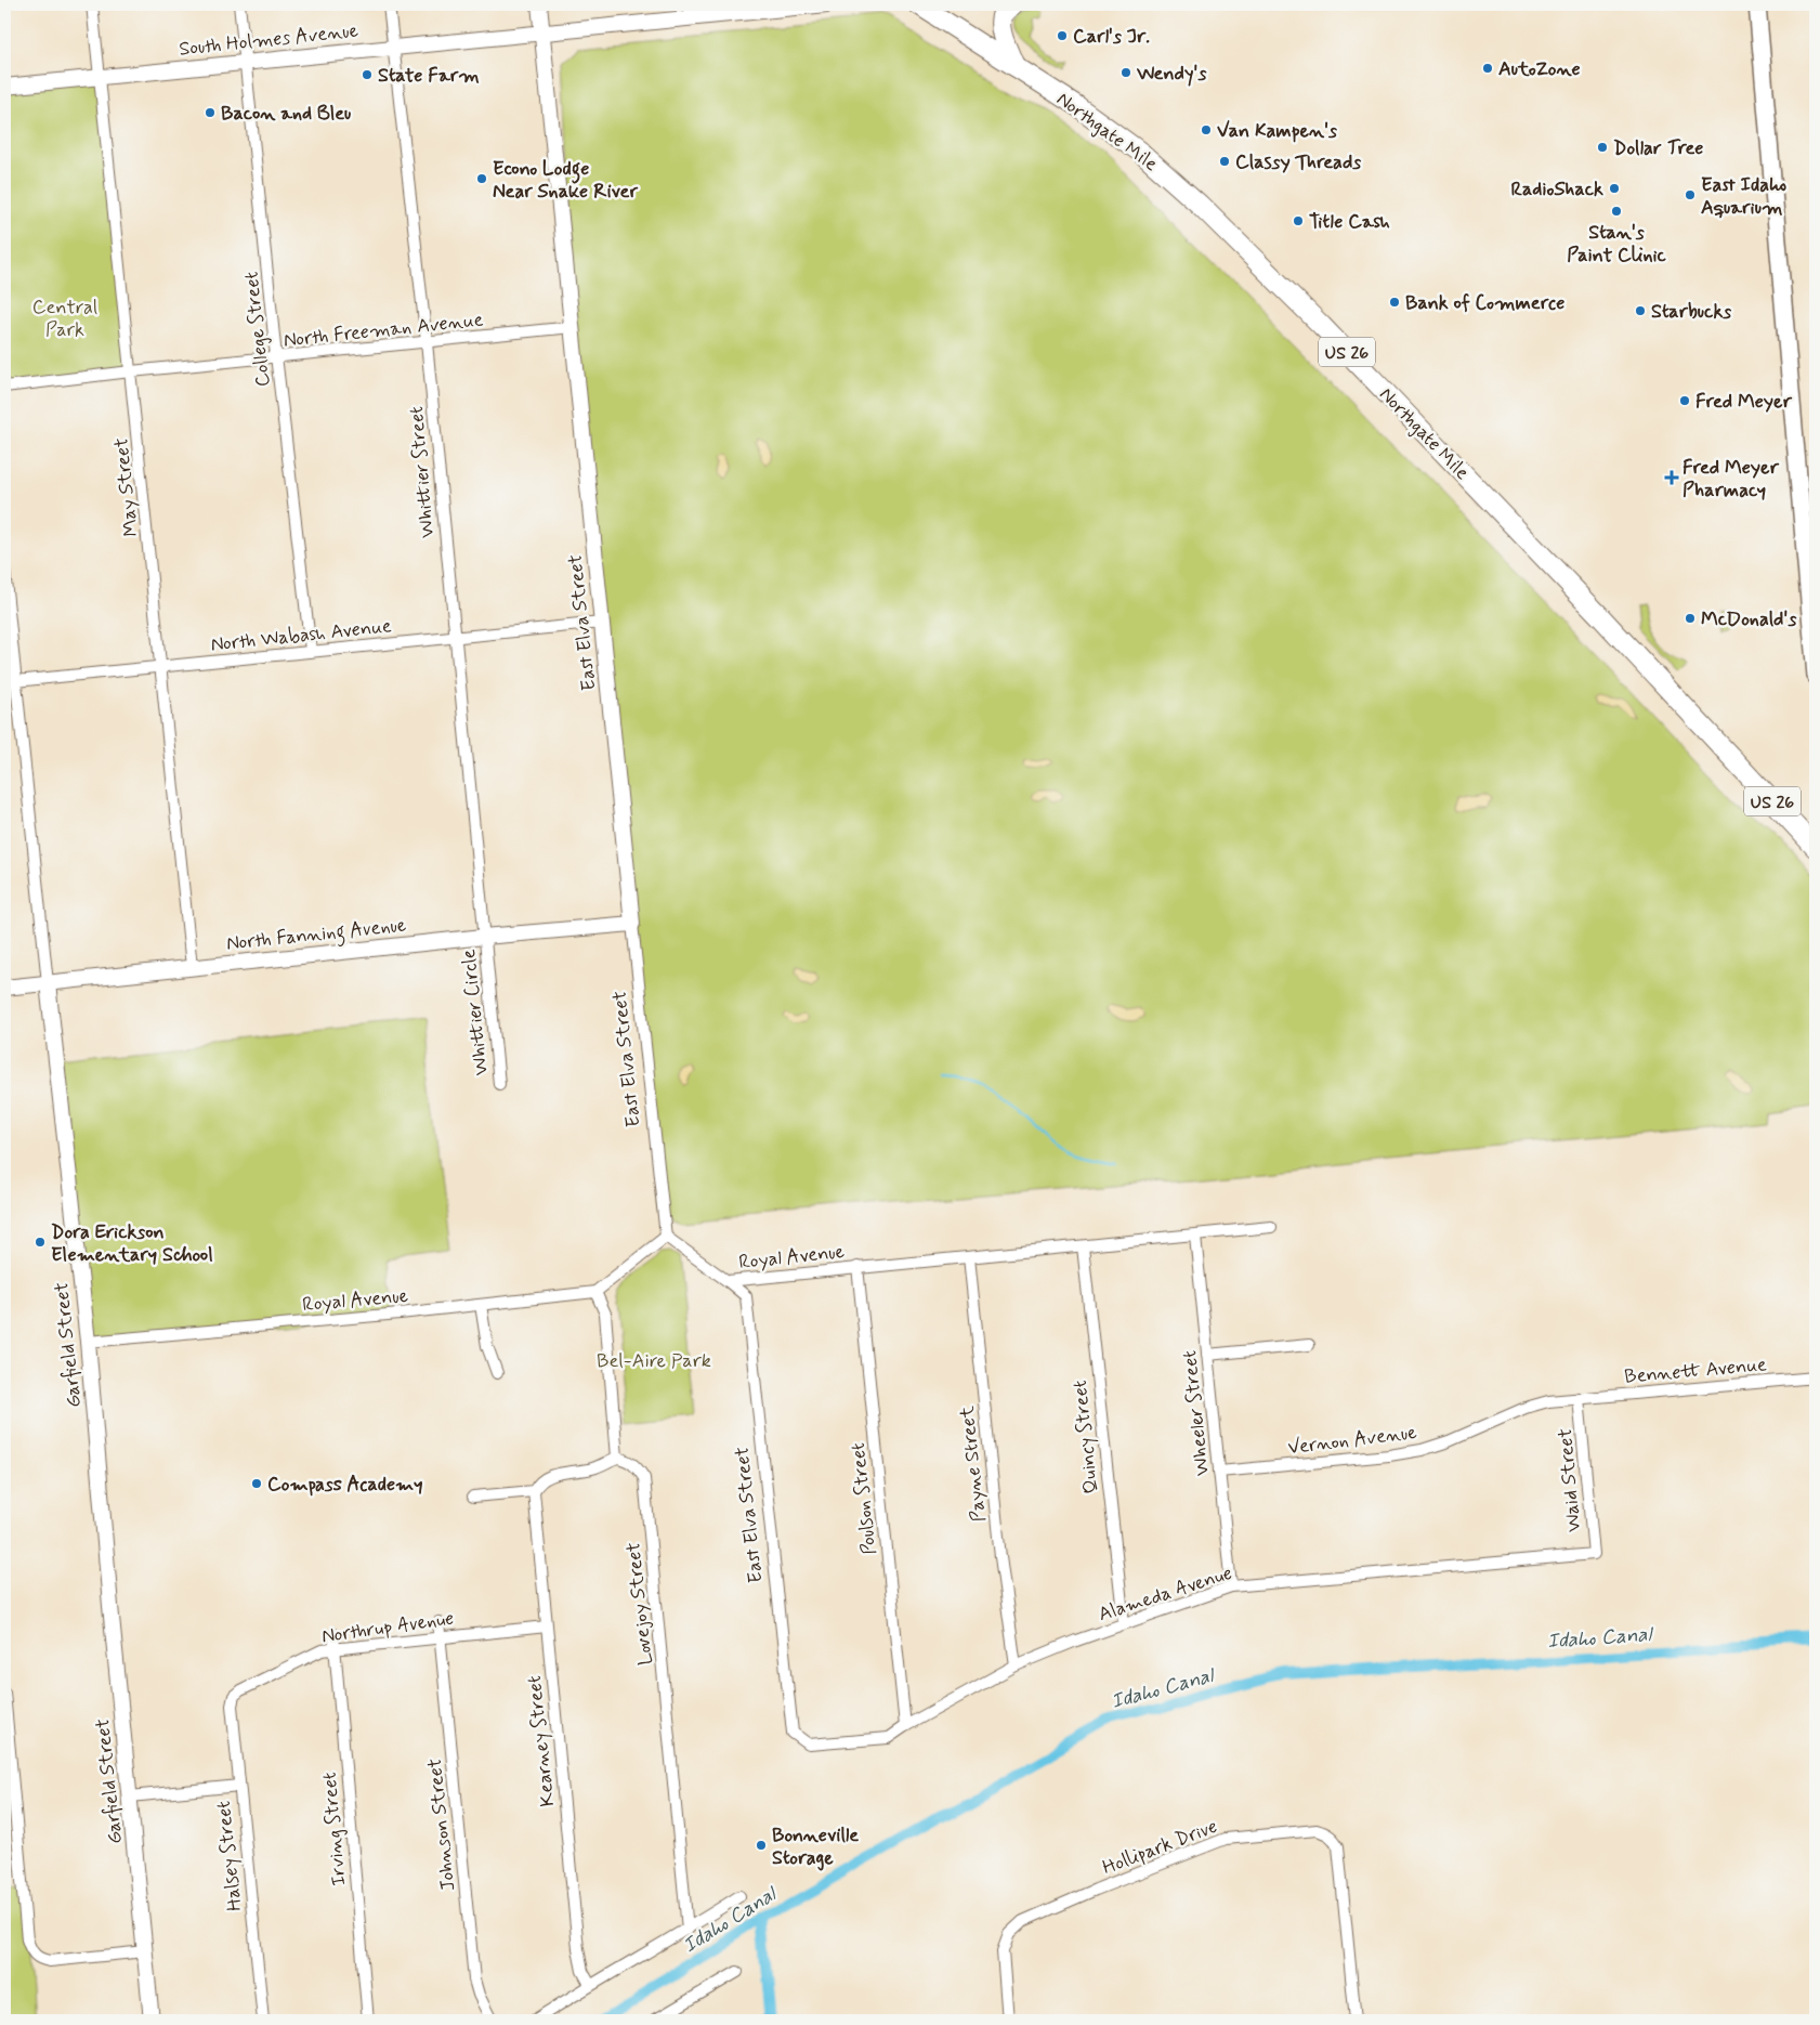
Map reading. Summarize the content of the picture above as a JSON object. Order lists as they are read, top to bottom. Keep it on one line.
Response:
{"streets":{"highway":["Northgate Mile","US 26"],"street":["South Holmes Avenue","College Street","North Freeman Avenue","Whittier Street","May Street","East Elva Street","North Wabash Avenue","North Fanning Avenue","Whittier Circle","Royal Avenue","Garfield Street","Bennett Avenue","Wheeler Street","Quincy Street","Vernon Avenue","Payne Street","Waid Street","Poulson Street","Alameda Avenue","Lovejoy Street","Northrup Avenue","Kearney Street","Johnson Street","Irving Street","Hollipark Drive","Halsey Street"]},"crossings":[["South Holmes Avenue","College Street"],["South Holmes Avenue","Whittier Street"],["South Holmes Avenue","May Street"],["South Holmes Avenue","East Elva Street"],["College Street","North Freeman Avenue"],["College Street","North Wabash Avenue"],["North Freeman Avenue","Whittier Street"],["North Freeman Avenue","May Street"],["North Freeman Avenue","East Elva Street"],["Whittier Street","North Wabash Avenue"],["Whittier Street","North Fanning Avenue"],["Whittier Street","Whittier Circle"],["May Street","North Wabash Avenue"],["May Street","North Fanning Avenue"],["East Elva Street","North Wabash Avenue"],["East Elva Street","North Fanning Avenue"],["East Elva Street","Royal Avenue"],["East Elva Street","Alameda Avenue"],["North Wabash Avenue","Garfield Street"],["North Fanning Avenue","Whittier Circle"],["North Fanning Avenue","Garfield Street"],["Royal Avenue","Garfield Street"],["Royal Avenue","Wheeler Street"],["Royal Avenue","Quincy Street"],["Royal Avenue","Payne Street"],["Royal Avenue","Poulson Street"],["Bennett Avenue","Vernon Avenue"],["Bennett Avenue","Waid Street"],["Wheeler Street","Vernon Avenue"],["Wheeler Street","Alameda Avenue"],["Quincy Street","Alameda Avenue"],["Vernon Avenue","Waid Street"],["Payne Street","Alameda Avenue"],["Waid Street","Alameda Avenue"],["Poulson Street","Alameda Avenue"],["Northrup Avenue","Kearney Street"],["Northrup Avenue","Johnson Street"],["Northrup Avenue","Irving Street"],["Northrup Avenue","Halsey Street"]],"water":["Idaho Canal"],"parks":["Central Park","Bel-Aire Park"],"places":{"other":["Carl's Jr.","AutoZone","Wendy's","State Farm","Bacon and Bleu","Van Kampen's","Dollar Tree","Classy Threads","Econo Lodge Near Snake River","RadioShack","East Idaho Aquarium","Stan's Paint Clinic","Title Cash","Bank of Commerce","Starbucks","Fred Meyer","McDonald's","Dora Erickson Elementary School","Compass Academy","Bonneville Storage"],"health":["Fred Meyer Pharmacy"]}}
